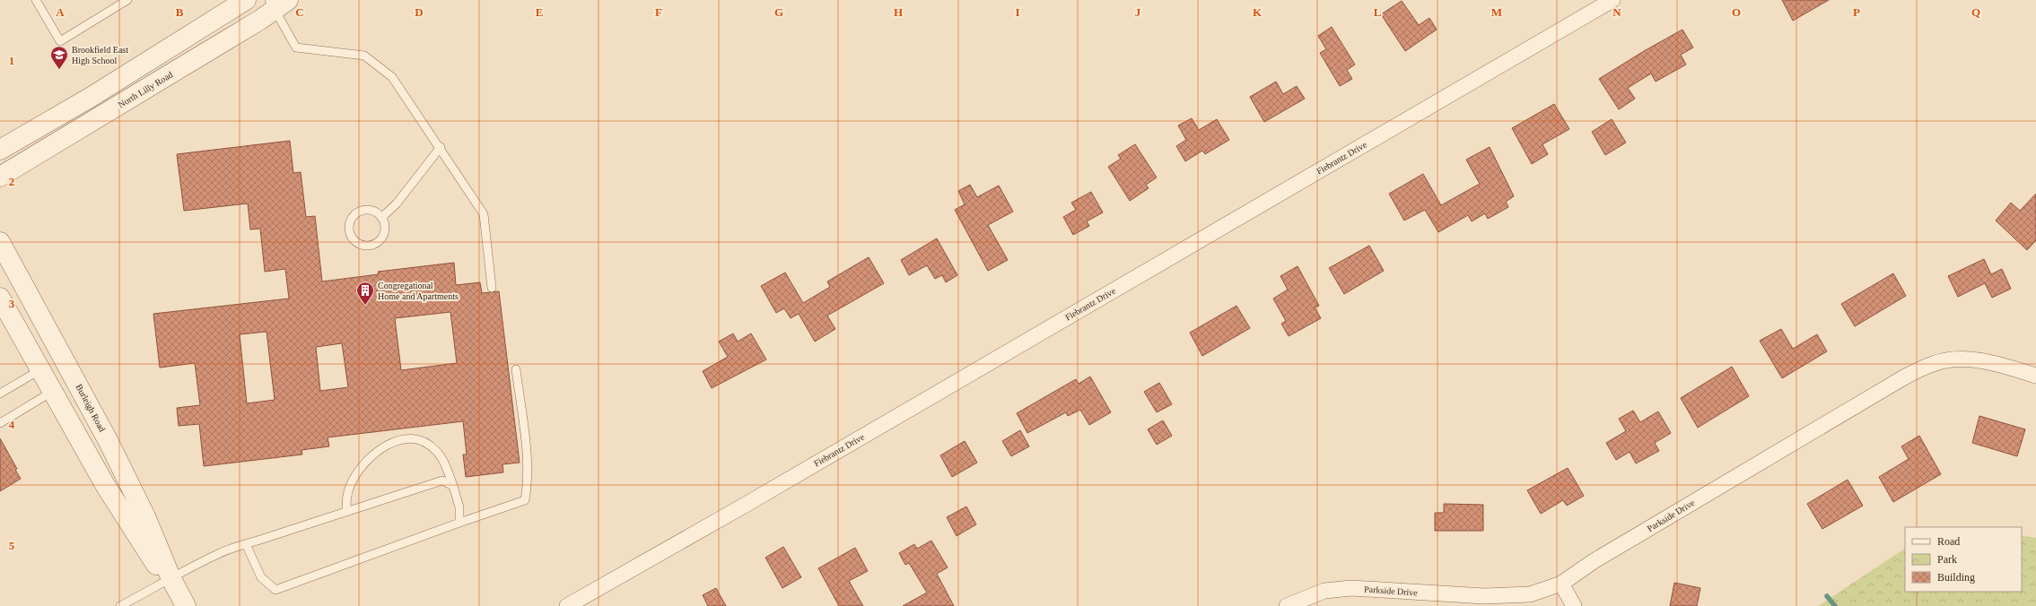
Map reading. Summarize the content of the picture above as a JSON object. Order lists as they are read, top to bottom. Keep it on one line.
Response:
{"streets":{"street":["North Lilly Road","Fiebrantz Drive","Burleigh Road","Parkside Drive"]},"places":{"school or university":["Brookfield East High School"],"building":["Congregational Home and Apartments"]},"legend":["Road","Park","Building"],"grid":{"columns":["A","B","C","D","E","F","G","H","I","J","K","L","M","N","O","P","Q"],"rows":["1","2","3","4","5"]}}
